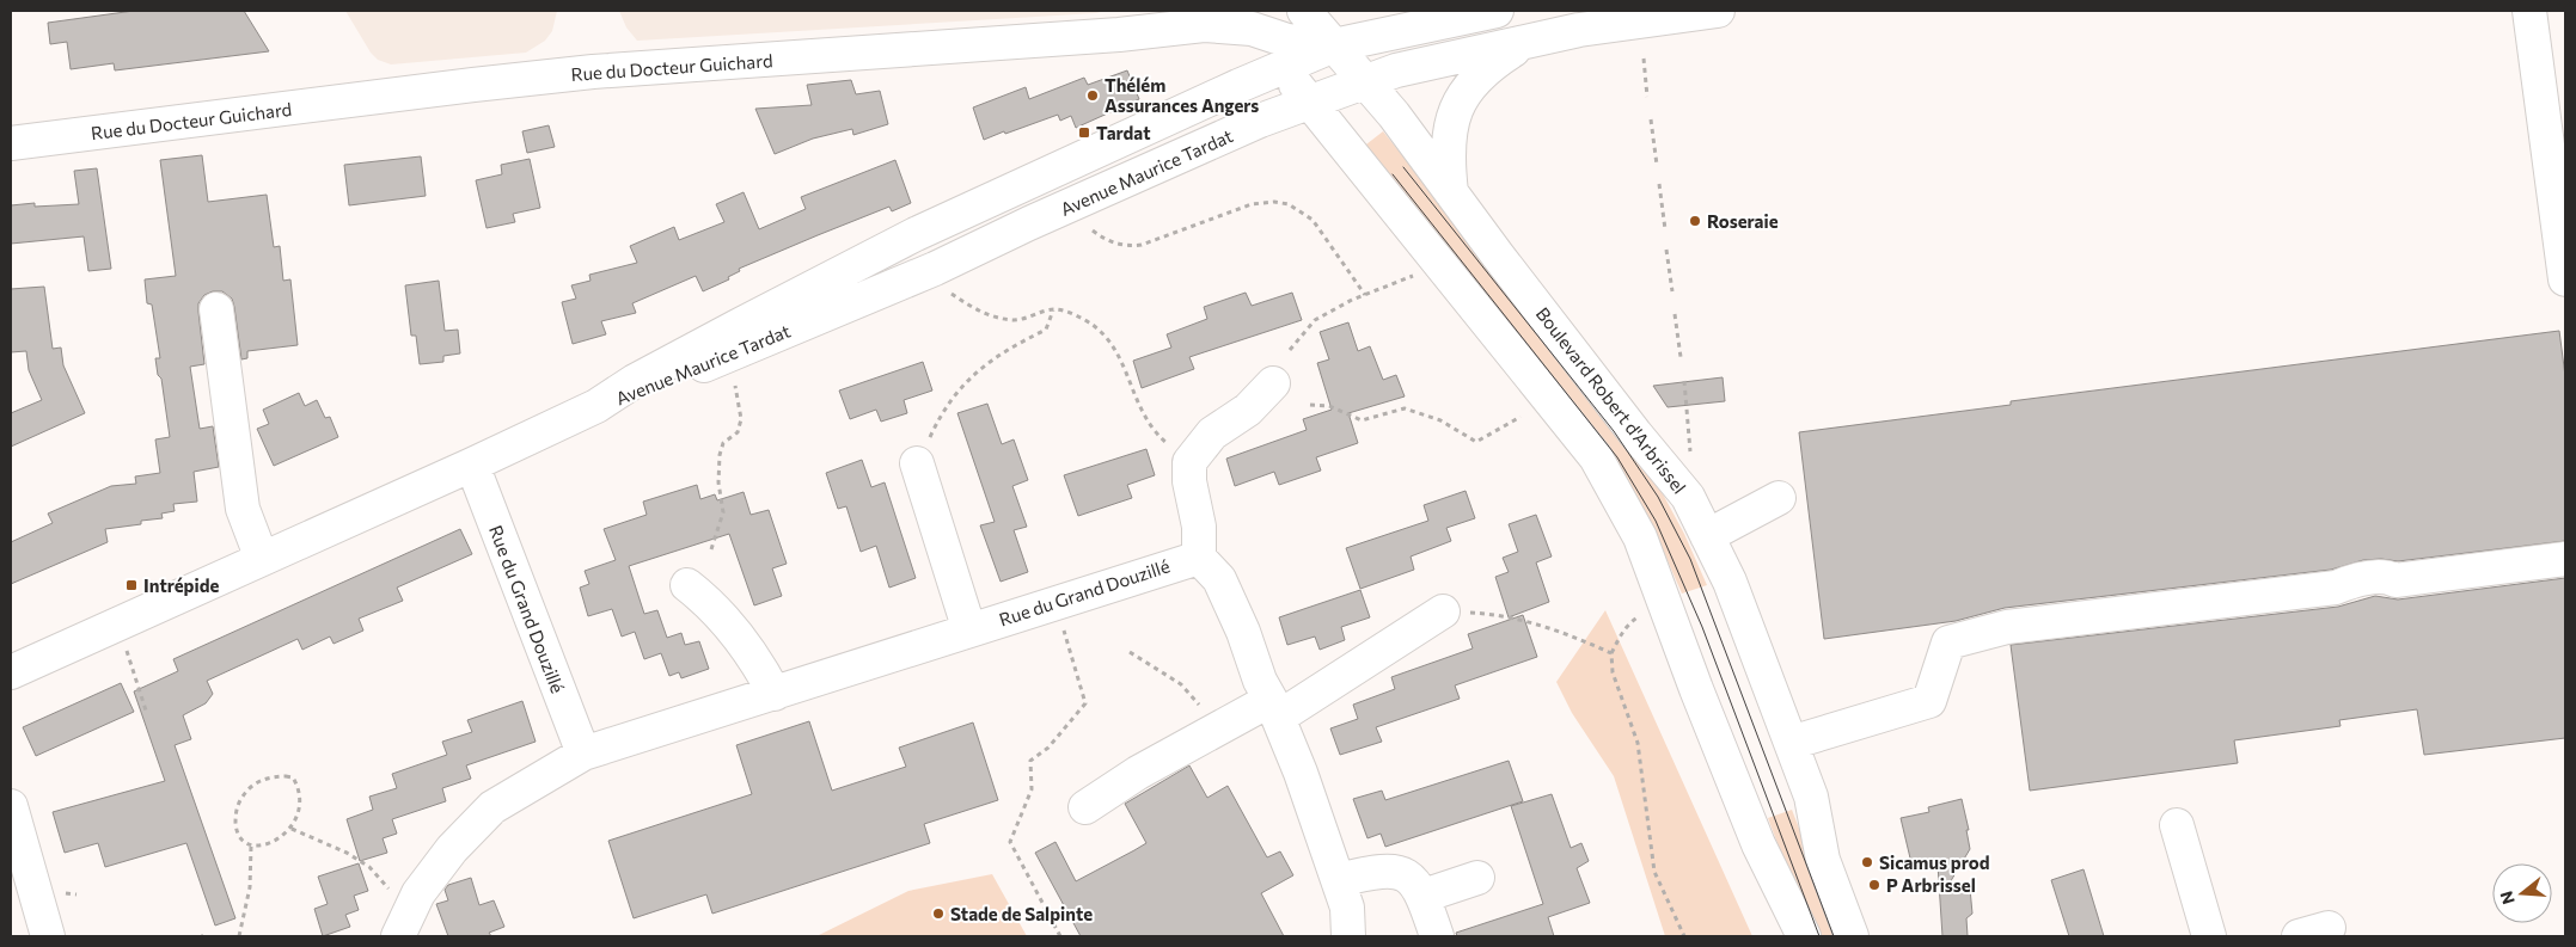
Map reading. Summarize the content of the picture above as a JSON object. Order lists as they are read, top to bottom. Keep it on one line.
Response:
{"streets":{"street":["Rue du Docteur Guichard","Avenue Maurice Tardat","Boulevard Robert d'Arbrissel","Rue du Grand Douzillé"]},"crossings":[["Rue du Docteur Guichard","Avenue Maurice Tardat"],["Rue du Docteur Guichard","Boulevard Robert d'Arbrissel"],["Avenue Maurice Tardat","Boulevard Robert d'Arbrissel"],["Avenue Maurice Tardat","Rue du Grand Douzillé"]],"places":{"other":["Thélém Assurances Angers","Roseraie","Sicamus prod","P Arbrissel","Stade de Salpinte"],"transit":["Tardat","Intrépide"]},"north":"left"}
